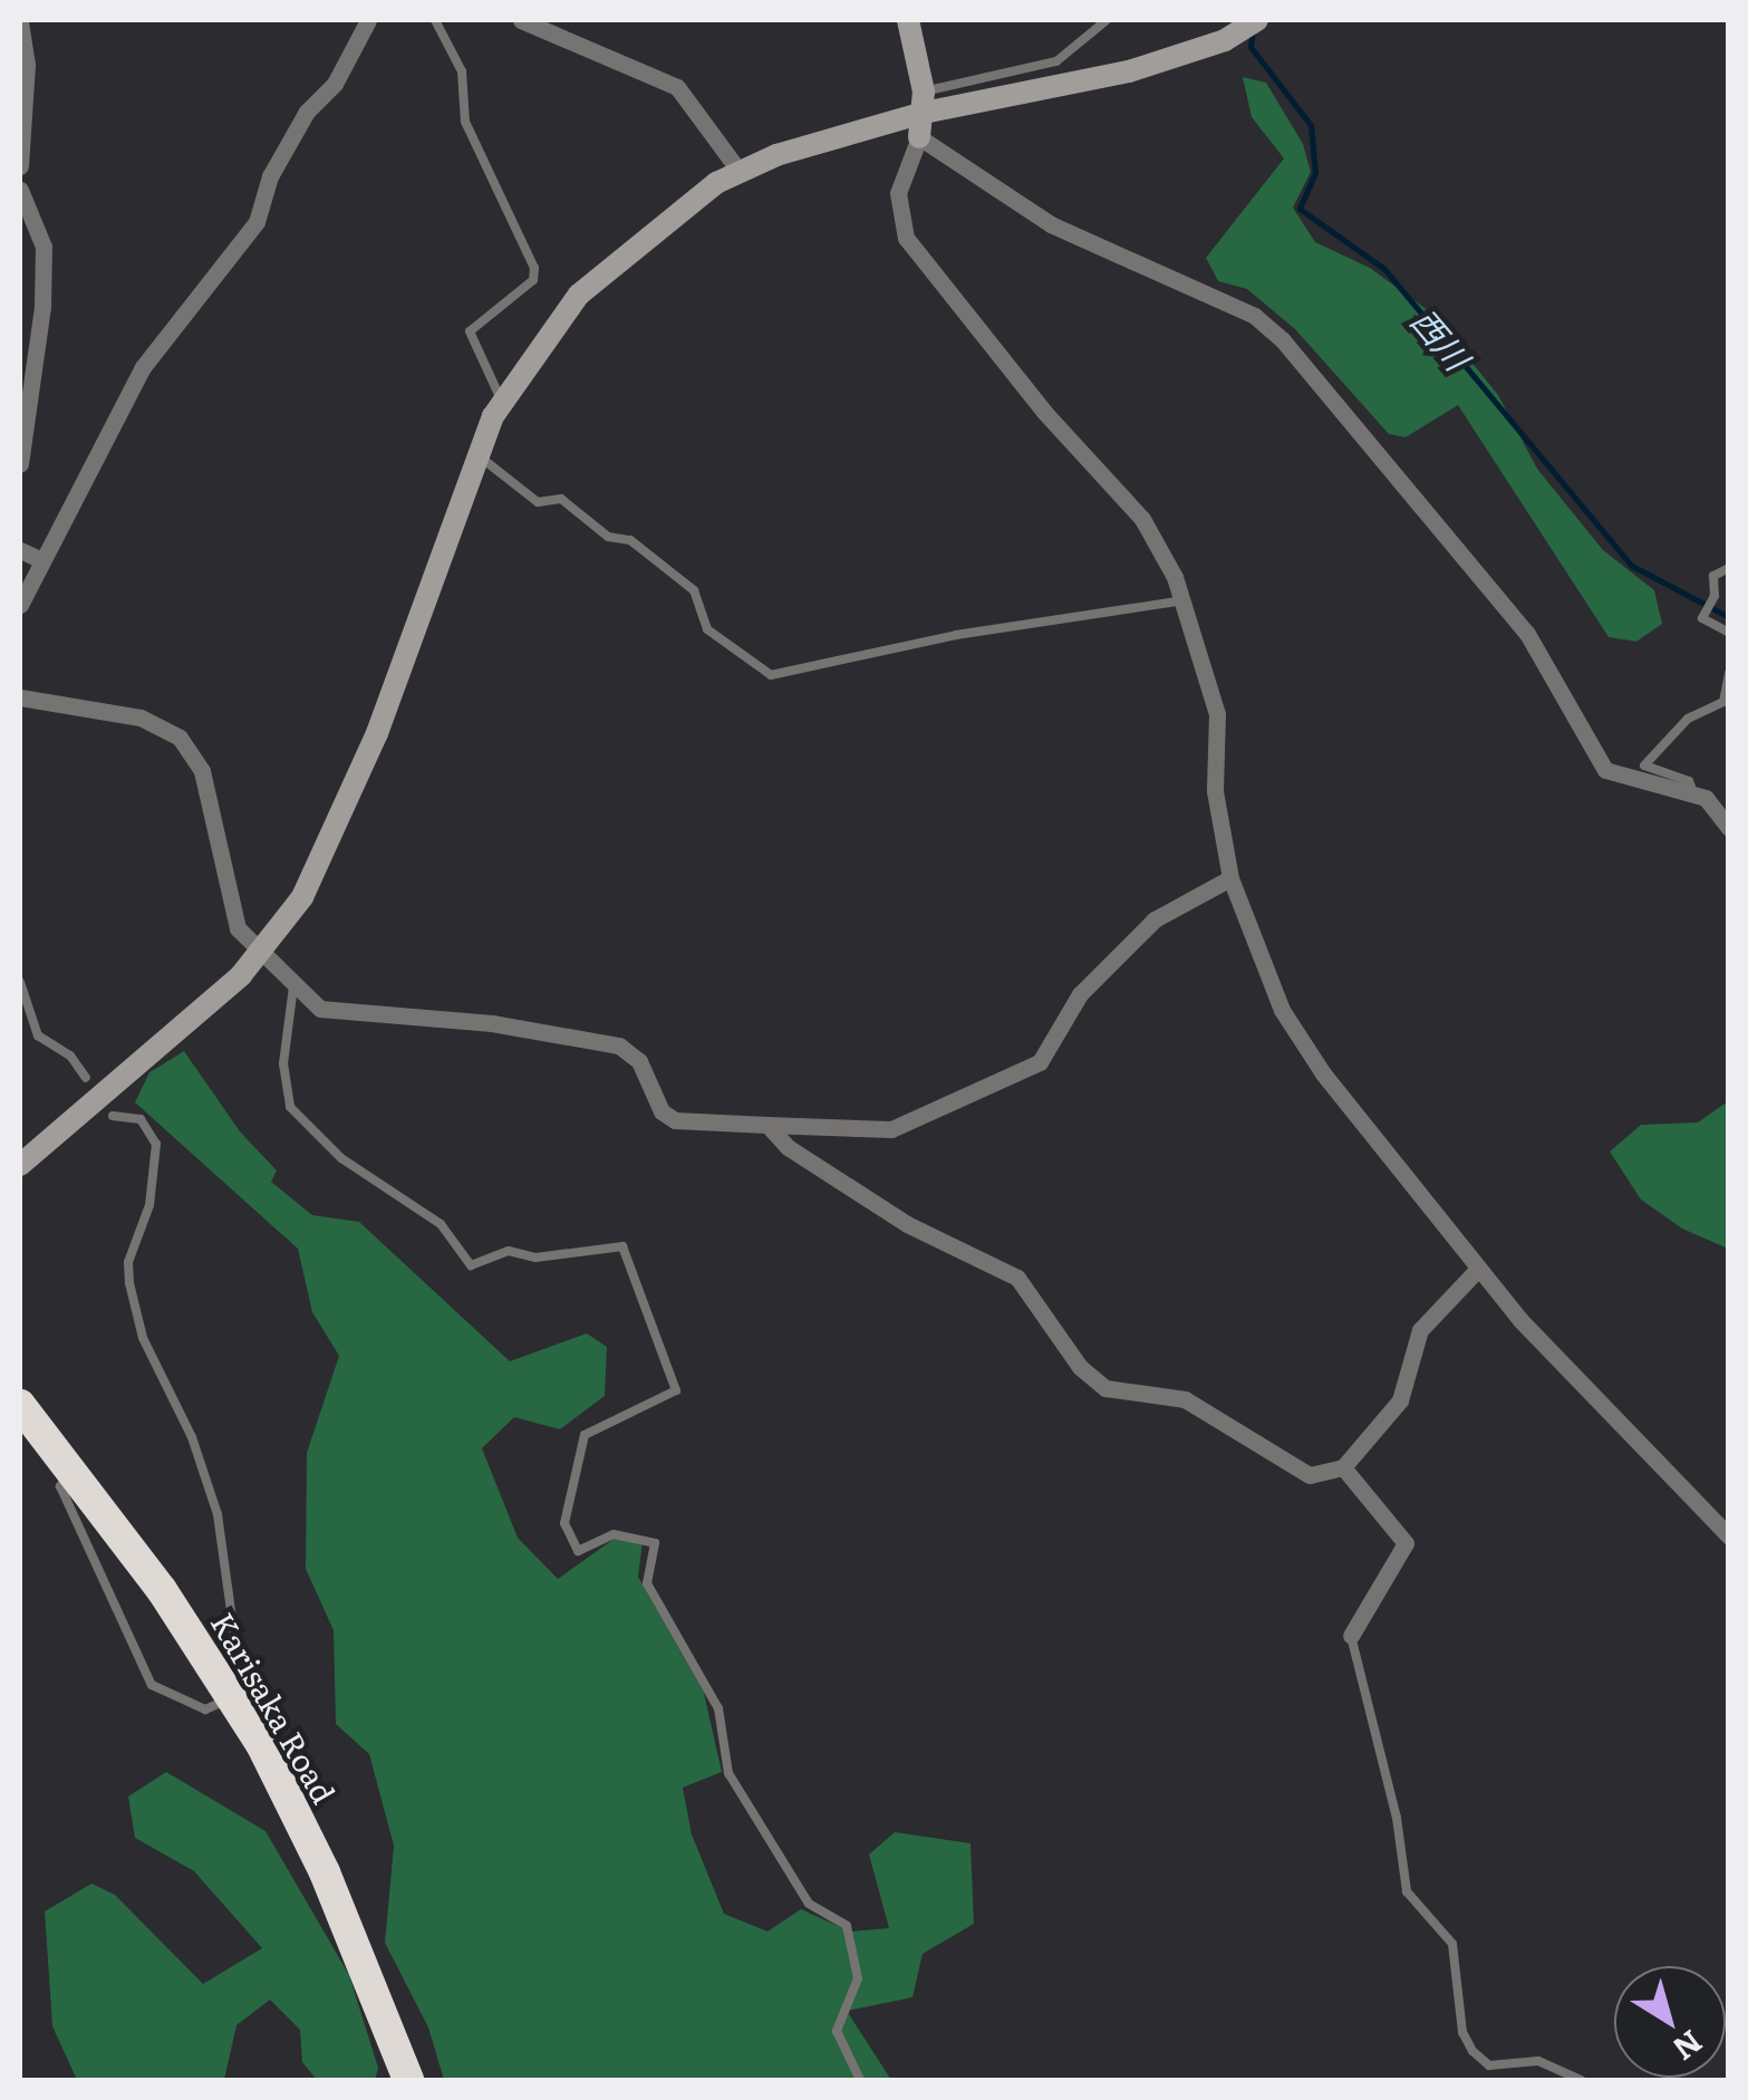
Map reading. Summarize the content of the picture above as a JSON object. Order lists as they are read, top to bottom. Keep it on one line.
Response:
{"streets":{"highway":["Karisaka Road"]},"water":["西川"],"north":"bottom right"}
